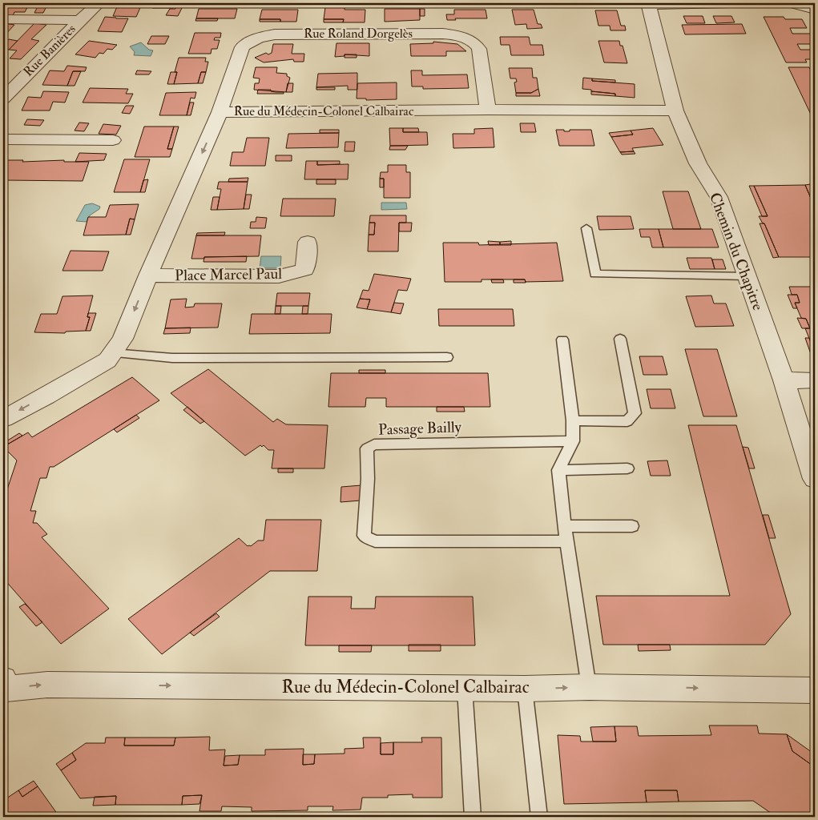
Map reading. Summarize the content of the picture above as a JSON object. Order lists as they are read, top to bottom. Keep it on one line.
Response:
{"streets":{"street":["Rue Roland Dorgelès","Rue Banières","Rue du Médecin-Colonel Calbairac","Chemin du Chapitre","Place Marcel Paul"],"lane":["Passage Bailly"]},"crossings":[["Rue Roland Dorgelès","Rue du Médecin-Colonel Calbairac"],["Rue du Médecin-Colonel Calbairac","Chemin du Chapitre"],["Rue du Médecin-Colonel Calbairac","Place Marcel Paul"]]}
